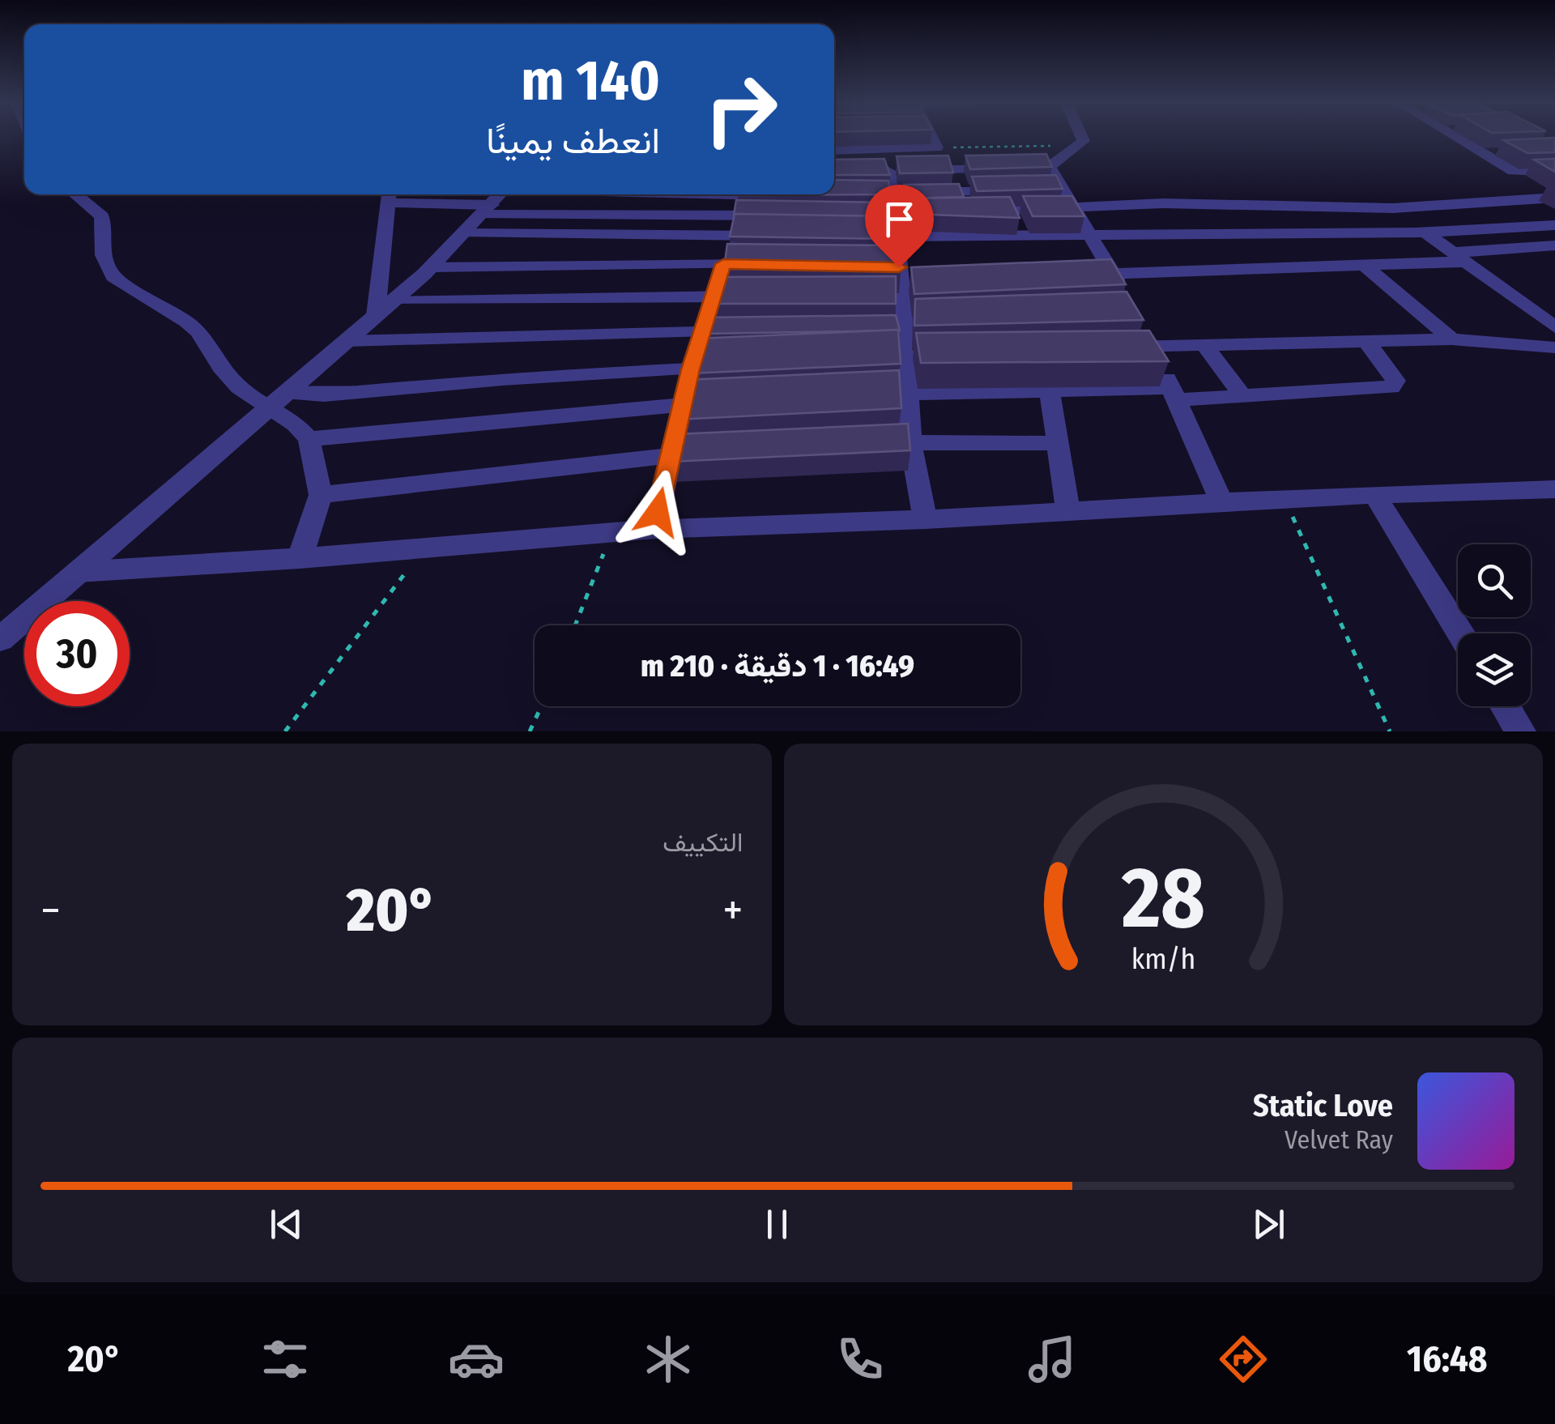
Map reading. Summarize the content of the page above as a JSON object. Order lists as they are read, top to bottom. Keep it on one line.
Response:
{"page":{"turn":["140 m","انعطف يمينًا"],"limit":"30","trip":"16:49 · 1 دقيقة · 210 m","tile":"التكييف","heat":["−","20°","+"],"song":["Static Love","Velvet Ray"],"tabs":["16:48","20°"],"gauge":["28","km/h"]}}
